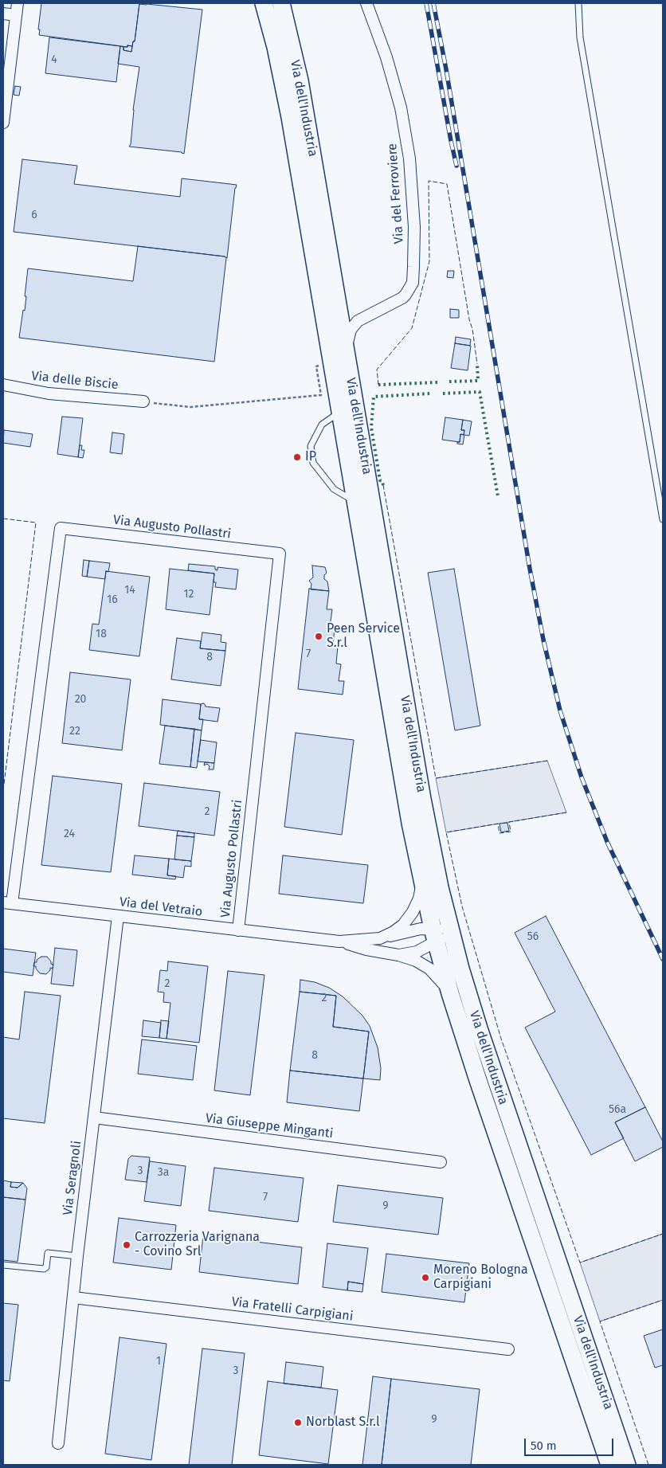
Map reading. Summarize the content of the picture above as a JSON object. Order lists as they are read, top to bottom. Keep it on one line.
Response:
{"streets":{"main road":["Via dell'Industria"],"street":["Via del Ferroviere","Via delle Biscie","Via Augusto Pollastri","Via del Vetraio","Via Giuseppe Minganti","Via Seragnoli","Via Fratelli Carpigiani"]},"crossings":[["Via dell'Industria","Via del Ferroviere"],["Via dell'Industria","Via del Vetraio"],["Via Augusto Pollastri","Via del Vetraio"],["Via del Vetraio","Via Seragnoli"],["Via Giuseppe Minganti","Via Seragnoli"],["Via Seragnoli","Via Fratelli Carpigiani"]],"places":["IP","Peen Service S.r.l","Carrozzeria Varignana - Covino Srl","Moreno Bologna Carpigiani","Norblast S.r.l"],"house_numbers":["4","6","14","12","16","18","7","8","20","22","2","24","56","2","2","8","56a","3","3a","7","9","1","3","9"],"scale_bar":"50 m"}
